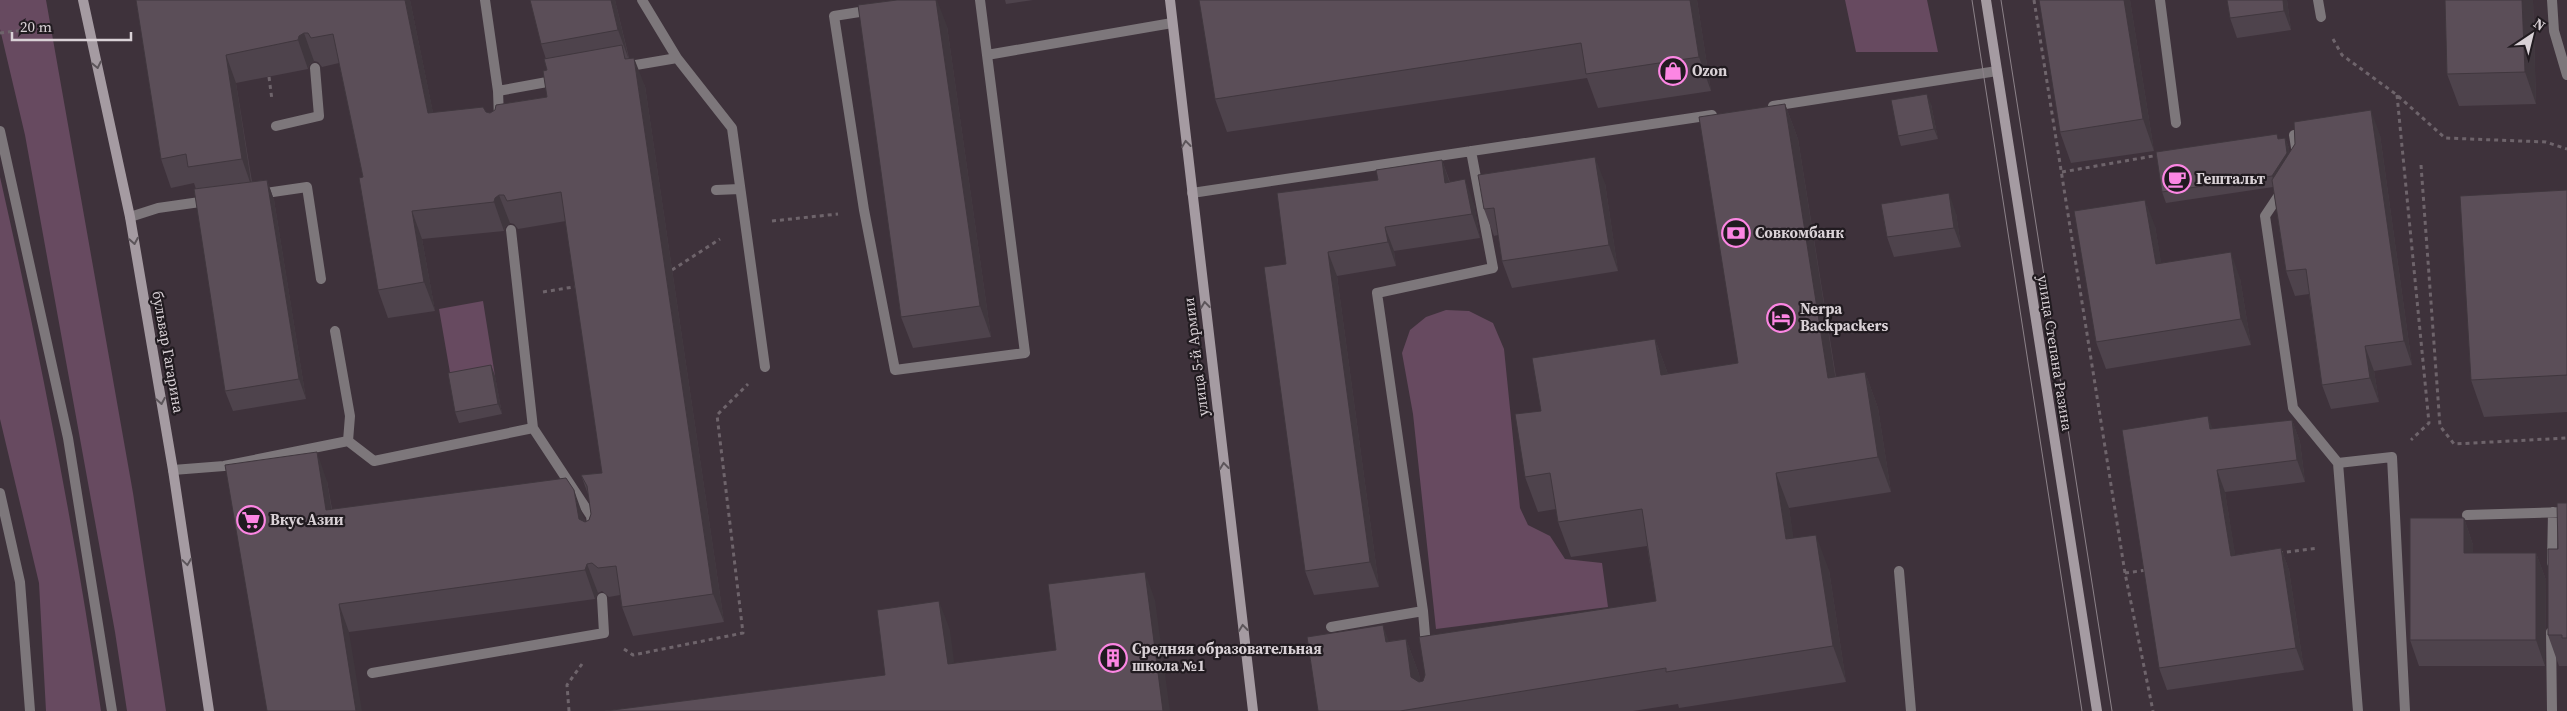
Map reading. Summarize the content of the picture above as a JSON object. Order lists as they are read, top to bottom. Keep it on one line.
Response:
{"streets":{"street":["бульвар Гагарина","улица Степана Разина","улица 5-й Армии"]},"one_way":["бульвар Гагарина","улица 5-й Армии"],"places":{"shop":["Ozon"],"cafe":["Гештальт"],"bank":["Совкомбанк"],"hotel":["Nerpa Backpackers"],"supermarket":["Вкус Азии"],"building":["Средняя образовательная школа №1"]},"scale_bar":"20 m","north":"top right"}
